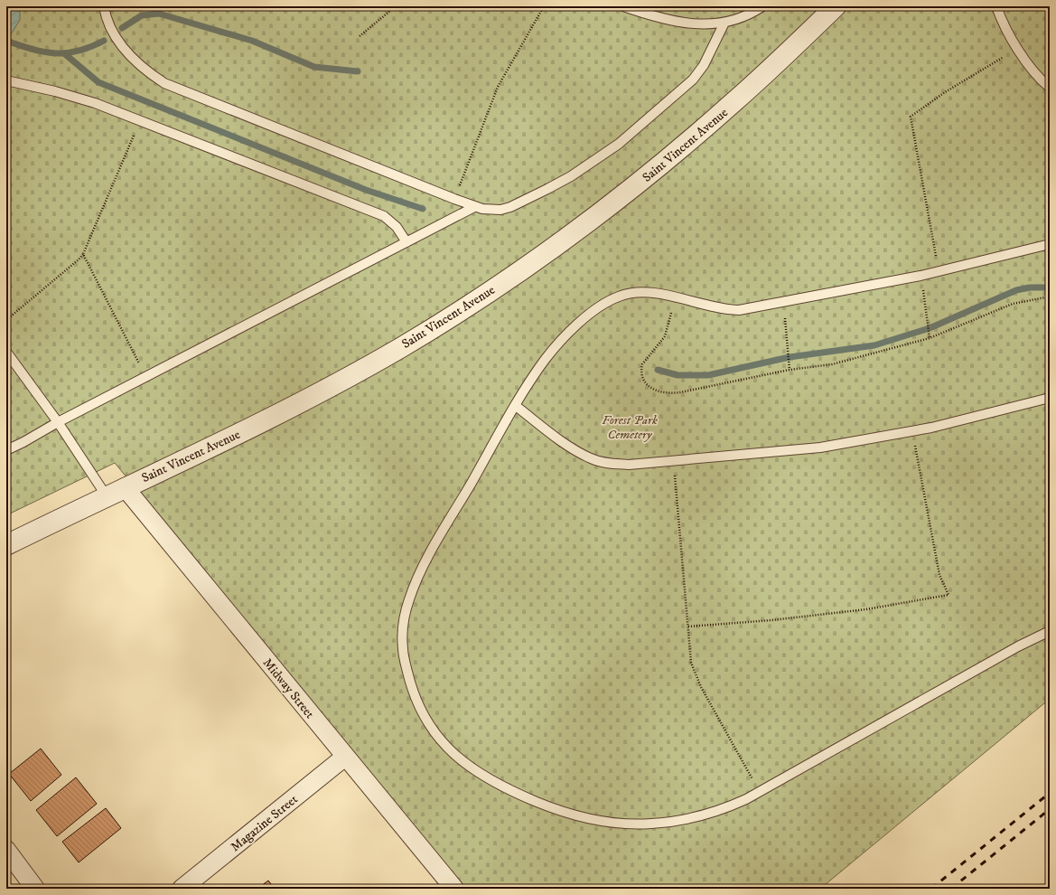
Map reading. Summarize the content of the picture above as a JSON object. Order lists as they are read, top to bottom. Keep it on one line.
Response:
{"streets":{"street":["Saint Vincent Avenue","Midway Street","Magazine Street"]},"crossings":[["Saint Vincent Avenue","Midway Street"],["Midway Street","Magazine Street"]],"parks":["Forest Park Cemetery"]}
